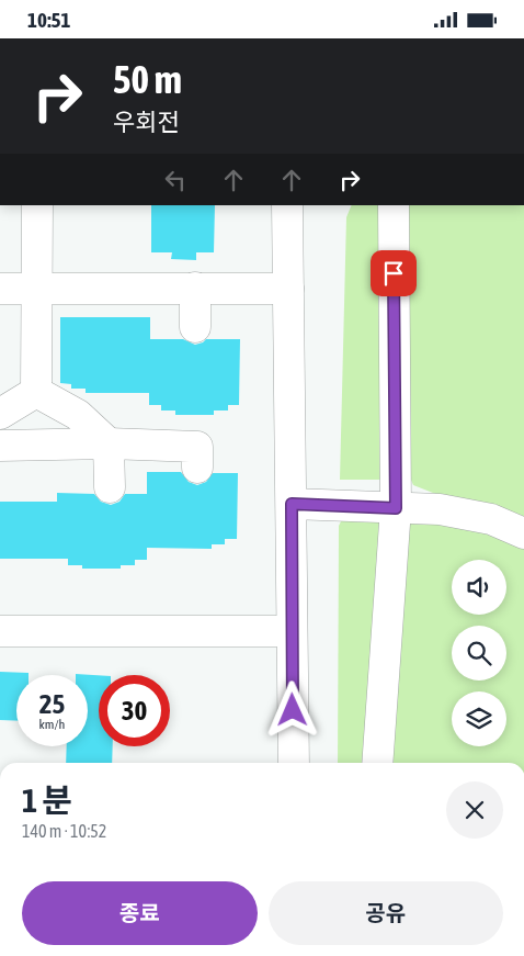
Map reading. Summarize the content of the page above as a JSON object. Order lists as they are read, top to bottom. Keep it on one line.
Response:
{"page":{"status":"10:51","turn":["50 m","우회전"],"speed":"25 km/h","limit":"30","heading":["1 분","140 m · 10:52"],"buttons":["종료","공유"]}}
